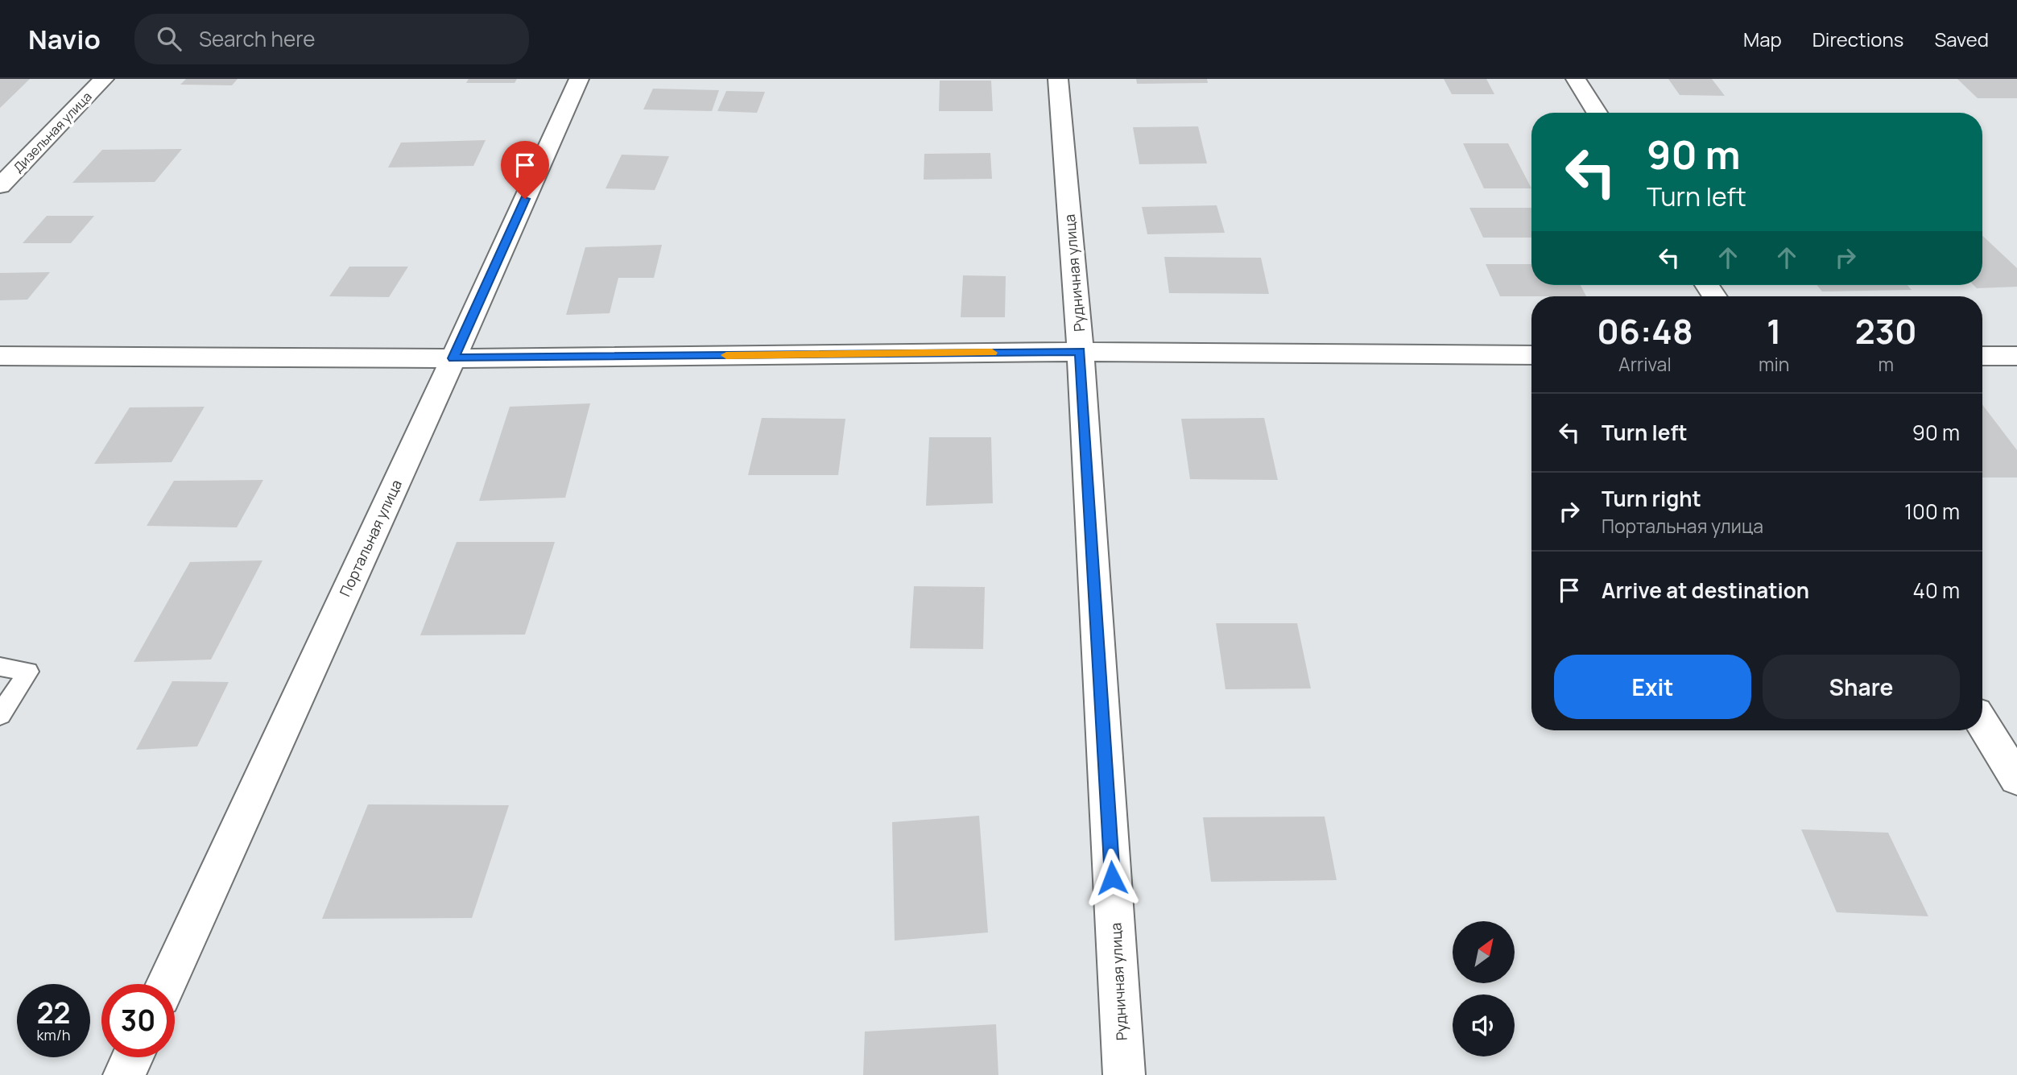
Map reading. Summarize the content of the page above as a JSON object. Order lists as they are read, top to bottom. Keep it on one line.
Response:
{"streets":{"street":["Дизельная улица","Рудничная улица","Портальная улица"]},"north":"top right","page":{"header":"Navio","search":"Search here","nav":["Map","Directions","Saved"],"turn":["90 m","Turn left"],"eta":["06:48","Arrival","1","min","230","m"],"list":[{"name":"Turn left","value":"90 m"},{"name":"Turn right","note":"Портальная улица","value":"100 m"},{"name":"Arrive at destination","value":"40 m"}],"buttons":["Exit","Share"],"speed":"22 km/h","limit":"30"}}
